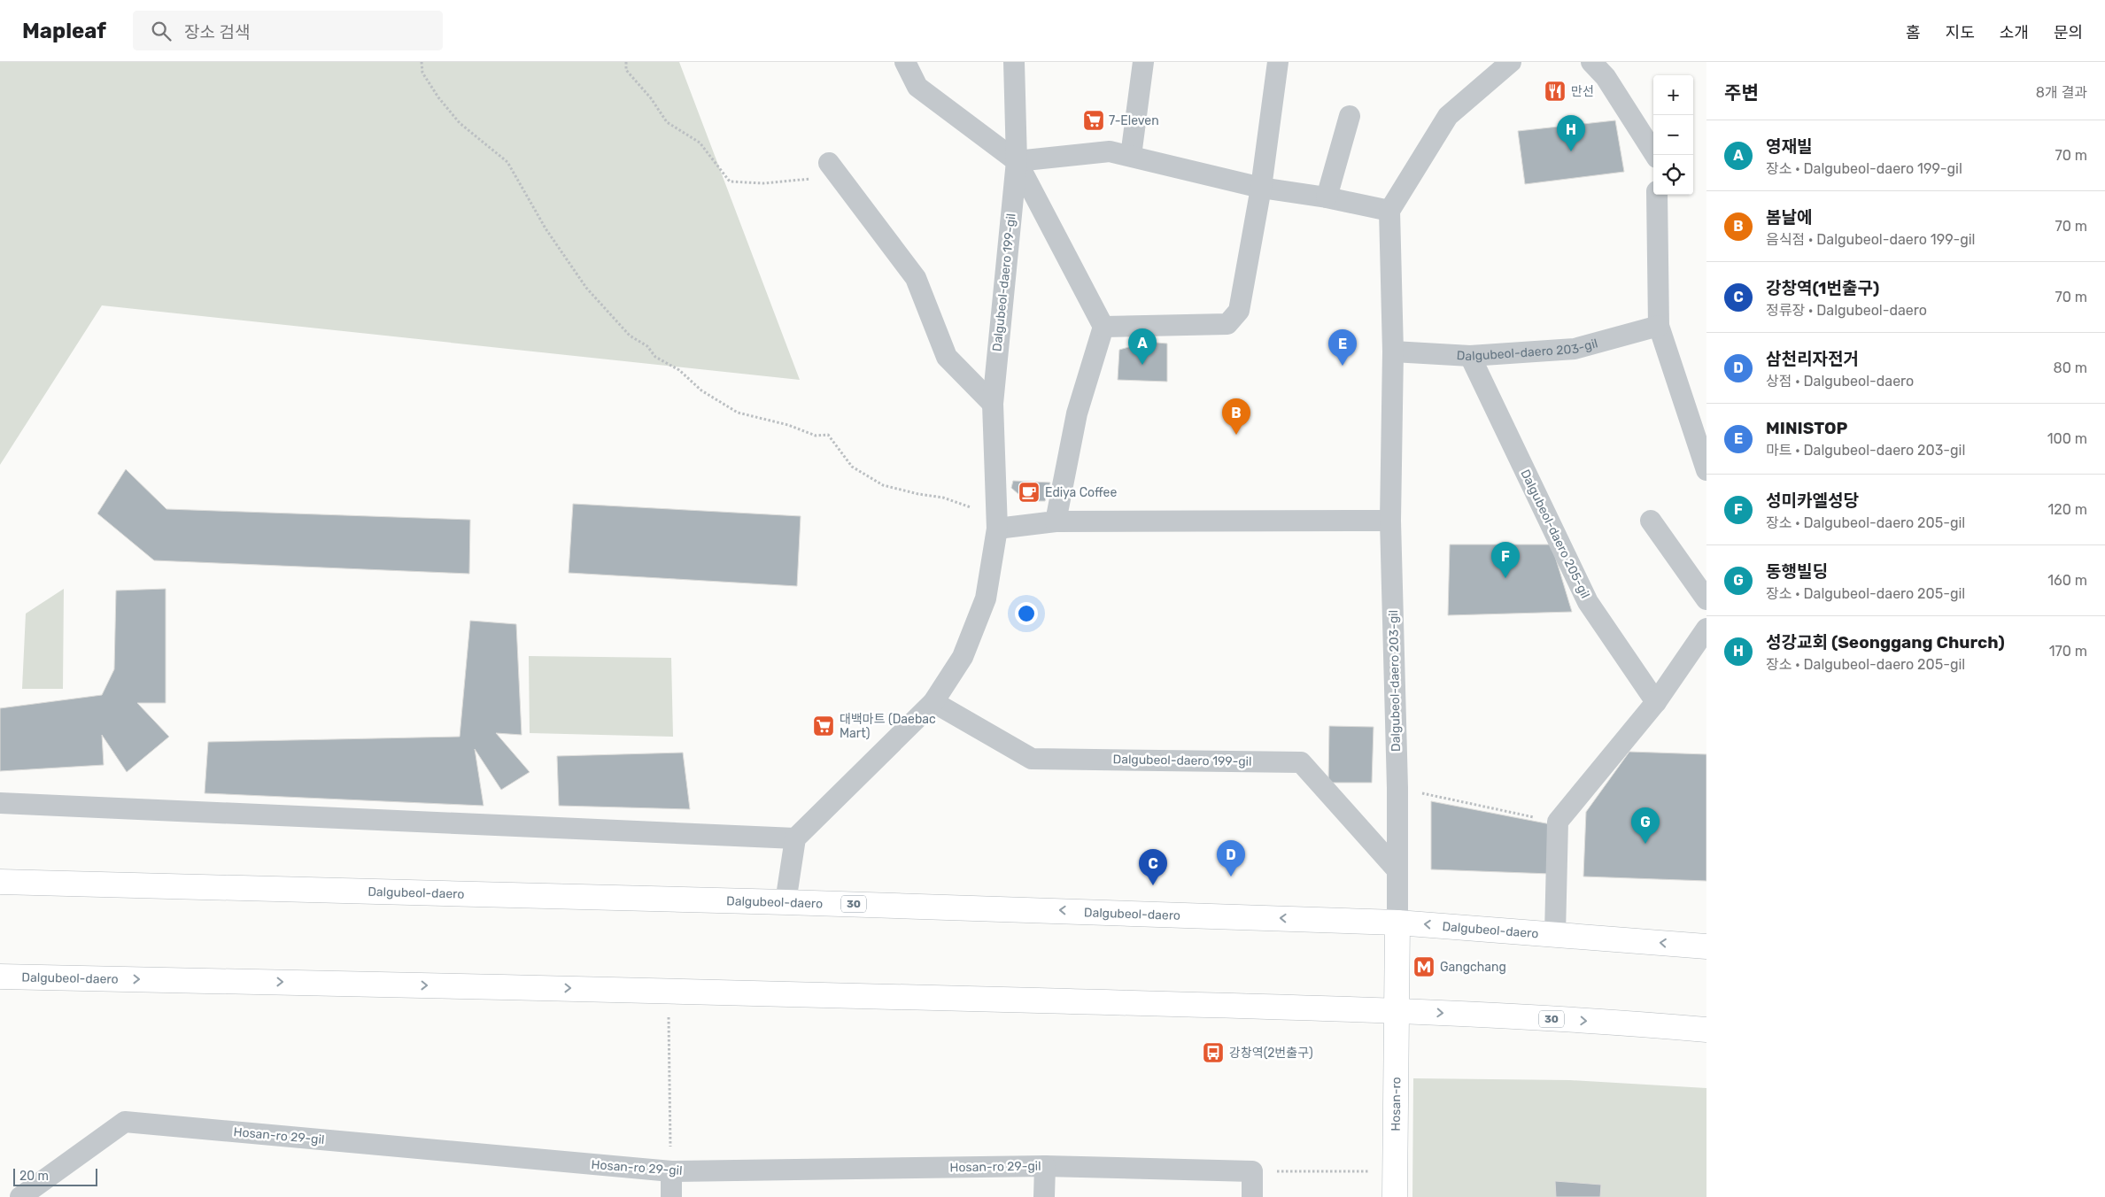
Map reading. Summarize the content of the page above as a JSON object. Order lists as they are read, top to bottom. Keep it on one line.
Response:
{"streets":{"main road":["Dalgubeol-daero 203-gil","Dalgubeol-daero","30","Hosan-ro"],"street":["Dalgubeol-daero 199-gil","Dalgubeol-daero 205-gil","Hosan-ro 29-gil"]},"crossings":[["Dalgubeol-daero 199-gil","Dalgubeol-daero 203-gil"],["Dalgubeol-daero 203-gil","Dalgubeol-daero 205-gil"],["Dalgubeol-daero 203-gil","Dalgubeol-daero"],["Dalgubeol-daero 203-gil","Hosan-ro"],["Dalgubeol-daero","Hosan-ro"]],"places":{"restaurant":["만선"],"supermarket":["7-Eleven","대백마트 (Daebac Mart)"],"cafe":["Ediya Coffee"],"metro station":["Gangchang"],"bus stop":["강창역(2번출구)"]},"scale_bar":"20 m","page":{"header":"Mapleaf","search":"장소 검색","nav":["홈","지도","소개","문의"],"heading":["주변","8개 결과"],"map_buttons":["+","−"],"pins":["H","A","E","B","F","G","D","C"],"list":[{"mark":"A","name":"영재빌","note":"장소 · Dalgubeol-daero 199-gil","value":"70 m"},{"mark":"B","name":"봄날에","note":"음식점 · Dalgubeol-daero 199-gil","value":"70 m"},{"mark":"C","name":"강창역(1번출구)","note":"정류장 · Dalgubeol-daero","value":"70 m"},{"mark":"D","name":"삼천리자전거","note":"상점 · Dalgubeol-daero","value":"80 m"},{"mark":"E","name":"MINISTOP","note":"마트 · Dalgubeol-daero 203-gil","value":"100 m"},{"mark":"F","name":"성미카엘성당","note":"장소 · Dalgubeol-daero 205-gil","value":"120 m"},{"mark":"G","name":"동행빌딩","note":"장소 · Dalgubeol-daero 205-gil","value":"160 m"},{"mark":"H","name":"성강교회 (Seonggang Church)","note":"장소 · Dalgubeol-daero 205-gil","value":"170 m"}],"scale":"20 m"}}
